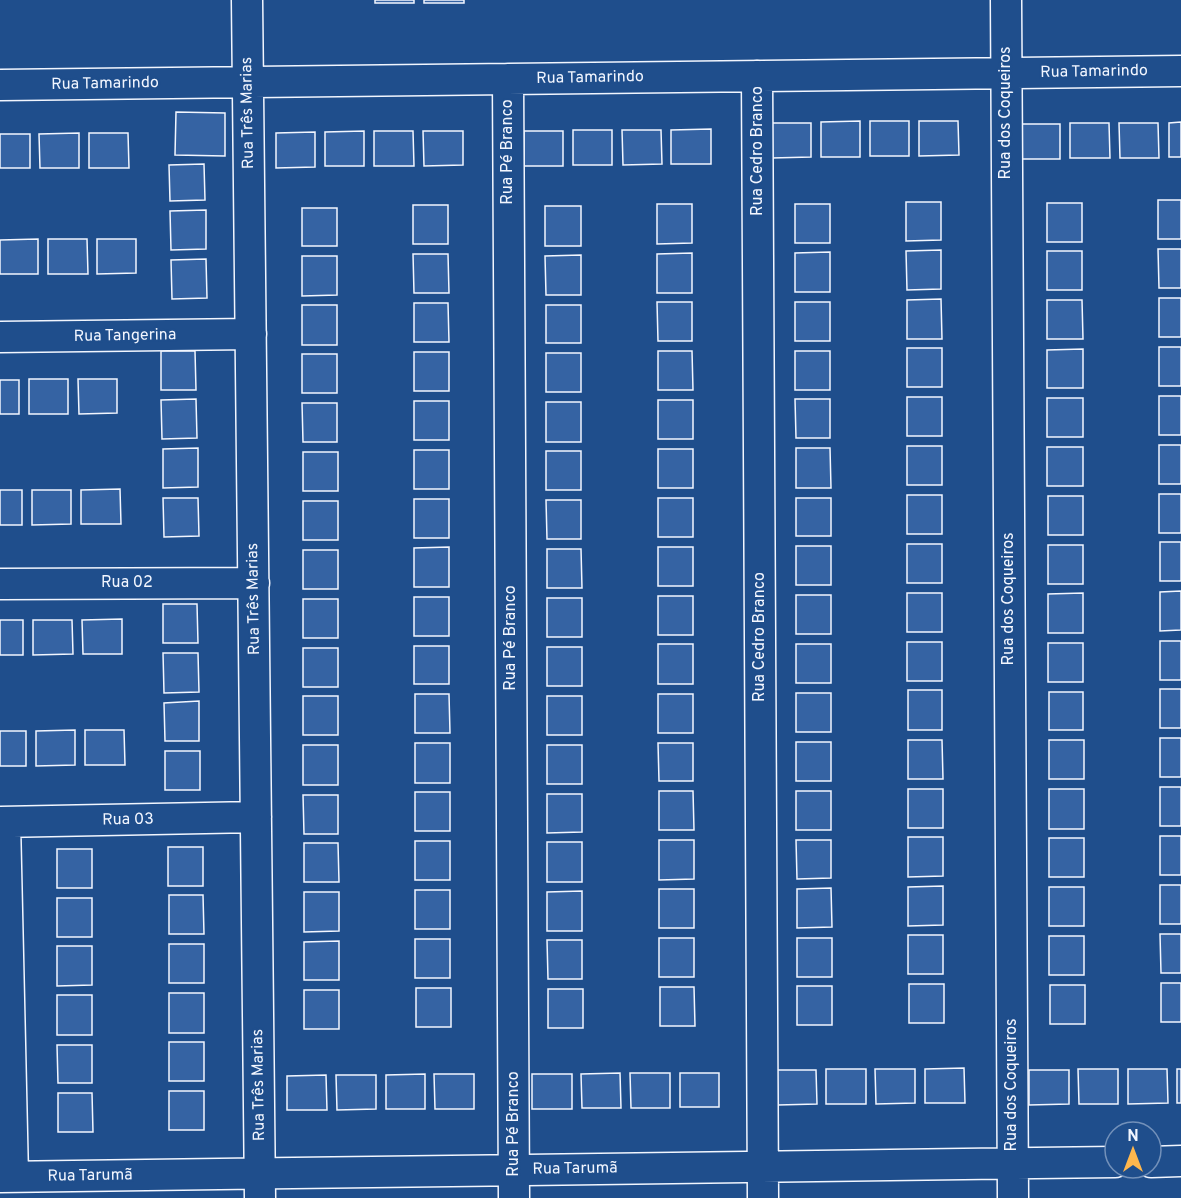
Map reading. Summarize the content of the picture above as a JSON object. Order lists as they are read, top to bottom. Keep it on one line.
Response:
{"streets":{"street":["Rua Tamarindo","Rua Três Marias","Rua dos Coqueiros","Rua Cedro Branco","Rua Pé Branco","Rua Tangerina","Rua 02","Rua 03","Rua Tarumã"]},"crossings":[["Rua Tamarindo","Rua Três Marias"],["Rua Tamarindo","Rua dos Coqueiros"],["Rua Tamarindo","Rua Cedro Branco"],["Rua Tamarindo","Rua Pé Branco"],["Rua Três Marias","Rua Tangerina"],["Rua Três Marias","Rua 02"],["Rua Três Marias","Rua 03"],["Rua Três Marias","Rua Tarumã"],["Rua dos Coqueiros","Rua Tarumã"],["Rua Cedro Branco","Rua Tarumã"],["Rua Pé Branco","Rua Tarumã"]],"north":"top"}
